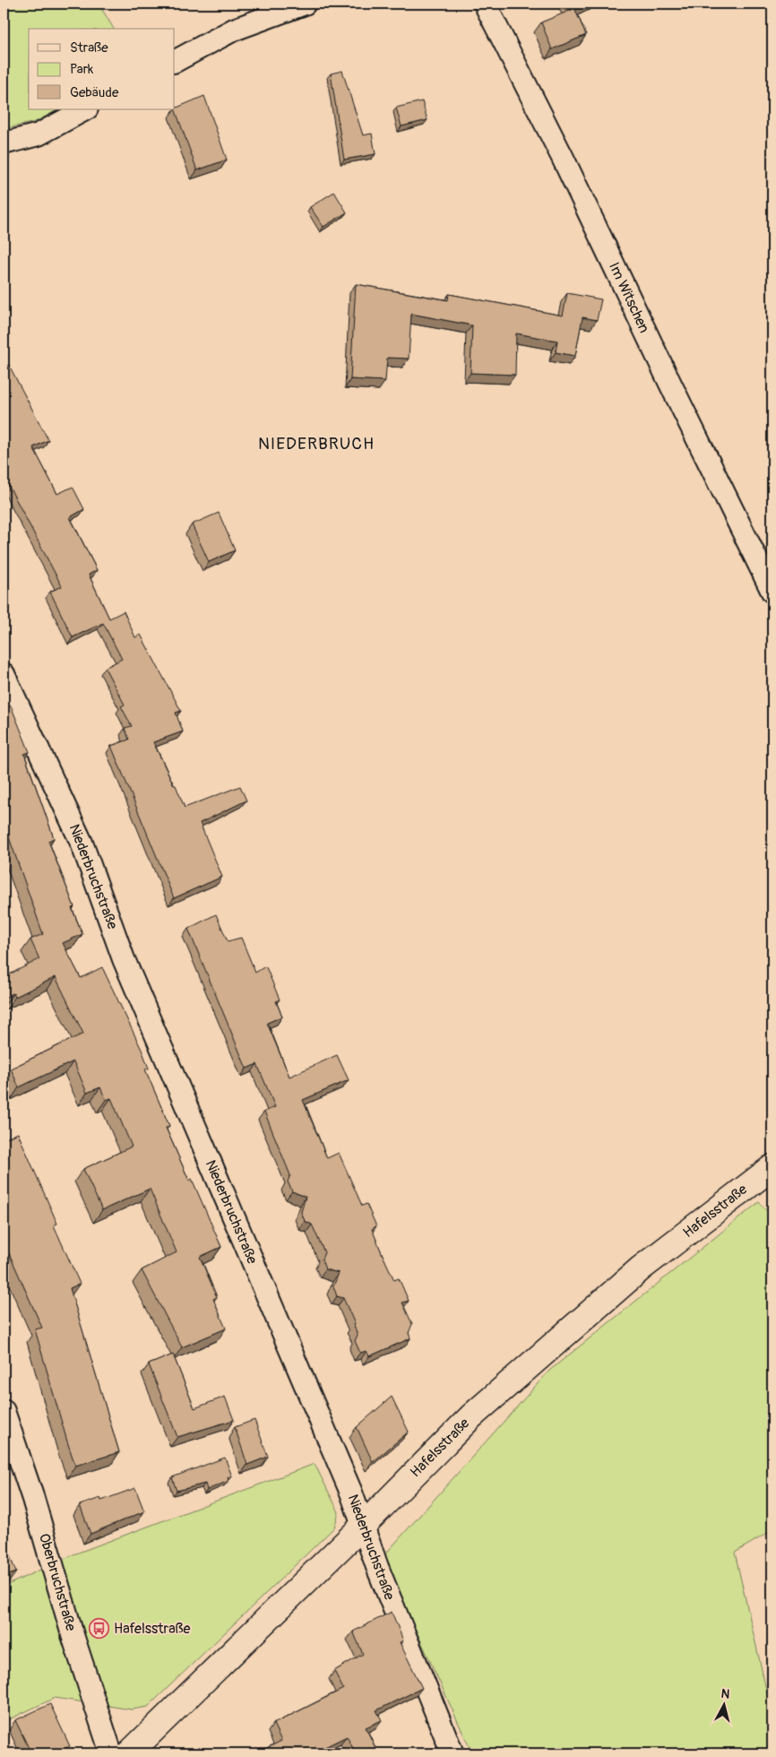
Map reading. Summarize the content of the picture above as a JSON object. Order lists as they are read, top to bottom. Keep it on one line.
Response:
{"streets":{"main road":["Hafelsstraße"],"street":["Im Witschen","Niederbruchstraße","Oberbruchstraße"]},"crossings":[["Niederbruchstraße","Hafelsstraße"]],"districts":["NIEDERBRUCH"],"places":{"bus stop":["Hafelsstraße"]},"legend":["Straße","Park","Gebäude"],"north":"top"}
